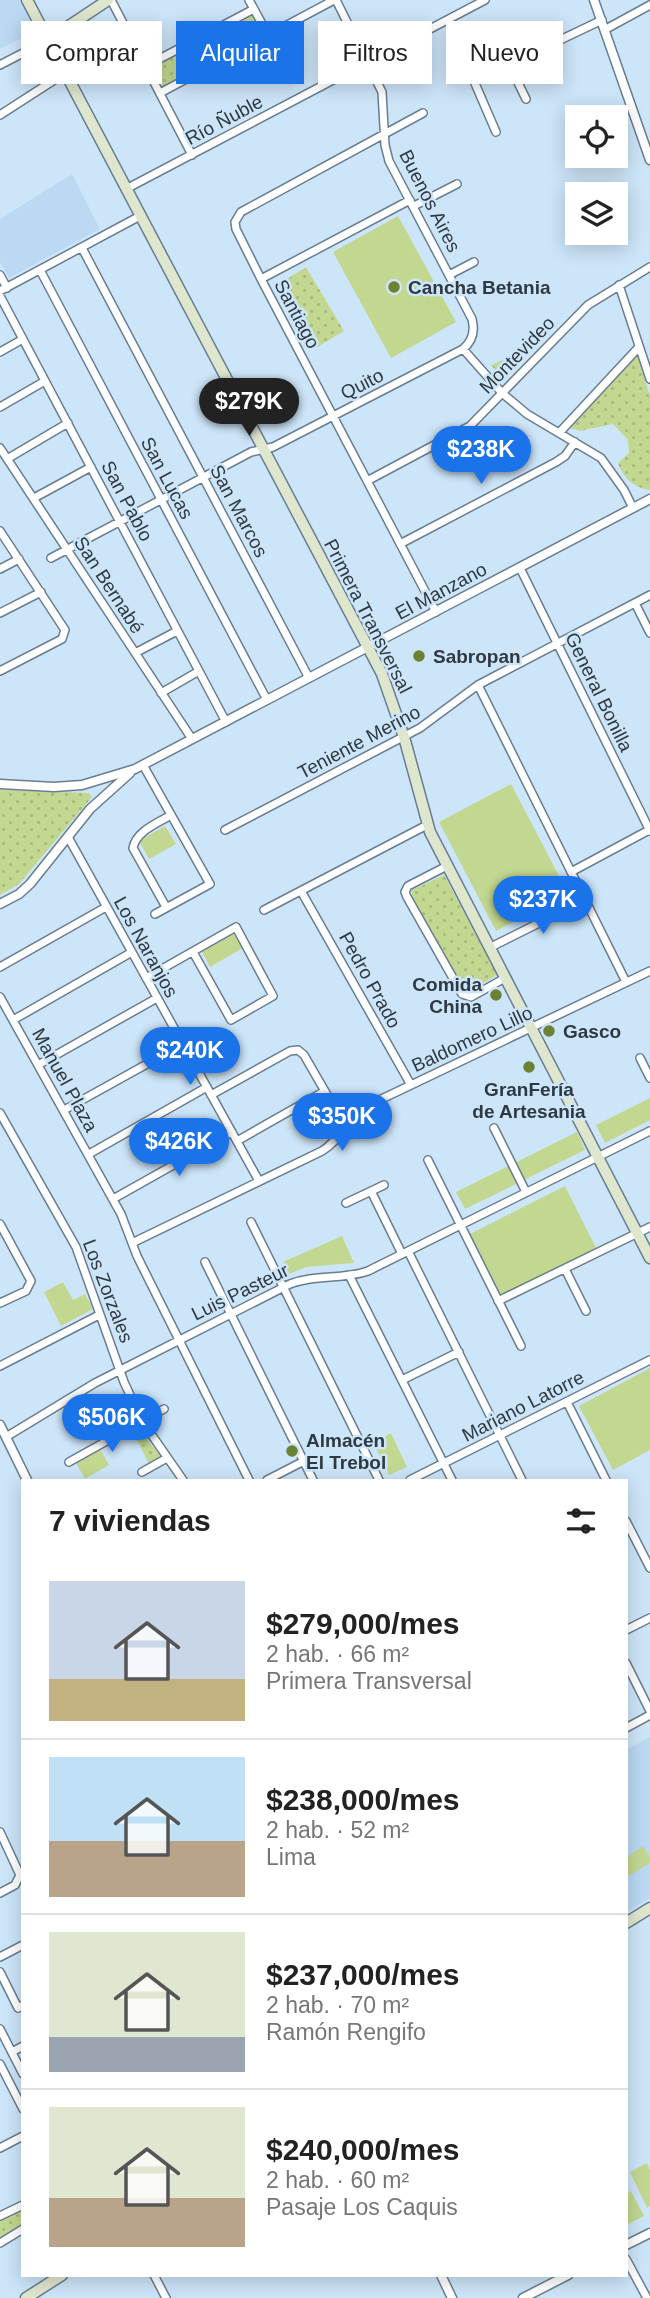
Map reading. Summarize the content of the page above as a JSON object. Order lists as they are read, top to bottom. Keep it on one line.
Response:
{"streets":{"main road":["Primera Transversal"],"street":["Río Ñuble","Buenos Aires","Santiago","Montevideo","Quito","San Lucas","San Pablo","San Marcos","San Bernabé","El Manzano","General Bonilla","Teniente Merino","Los Naranjos","Pedro Prado","Baldomero Lillo","Manuel Plaza","Los Zorzales","Luis Pasteur","Mariano Latorre"]},"crossings":[["Río Ñuble","Primera Transversal"],["Buenos Aires","Santiago"],["Buenos Aires","Quito"],["Santiago","Montevideo"],["Santiago","Quito"],["Santiago","El Manzano"],["Quito","San Lucas"],["Quito","San Pablo"],["Quito","San Marcos"],["Quito","San Bernabé"],["Quito","Primera Transversal"],["San Lucas","El Manzano"],["San Pablo","El Manzano"],["San Marcos","El Manzano"],["San Bernabé","El Manzano"],["El Manzano","Primera Transversal"],["El Manzano","General Bonilla"],["El Manzano","Los Naranjos"],["Primera Transversal","Teniente Merino"],["Primera Transversal","Baldomero Lillo"],["Primera Transversal","Luis Pasteur"],["General Bonilla","Teniente Merino"],["Los Naranjos","Baldomero Lillo"],["Pedro Prado","Baldomero Lillo"],["Baldomero Lillo","Manuel Plaza"],["Manuel Plaza","Luis Pasteur"],["Los Zorzales","Luis Pasteur"]],"places":["Cancha Betania","Sabropan","Comida China","Gasco","GranFería de Artesania","Almacén El Trebol"],"page":{"chip":["Comprar","Alquilar","Filtros","Nuevo"],"price":["$279K","$238K","$237K","$240K","$350K","$426K","$506K"],"heading":"7 viviendas","list":[{"name":"$279,000/mes","note":"2 hab. · 66 m² · Primera Transversal"},{"name":"$238,000/mes","note":"2 hab. · 52 m² · Lima"},{"name":"$237,000/mes","note":"2 hab. · 70 m² · Ramón Rengifo"},{"name":"$240,000/mes","note":"2 hab. · 60 m² · Pasaje Los Caquis"}]}}
